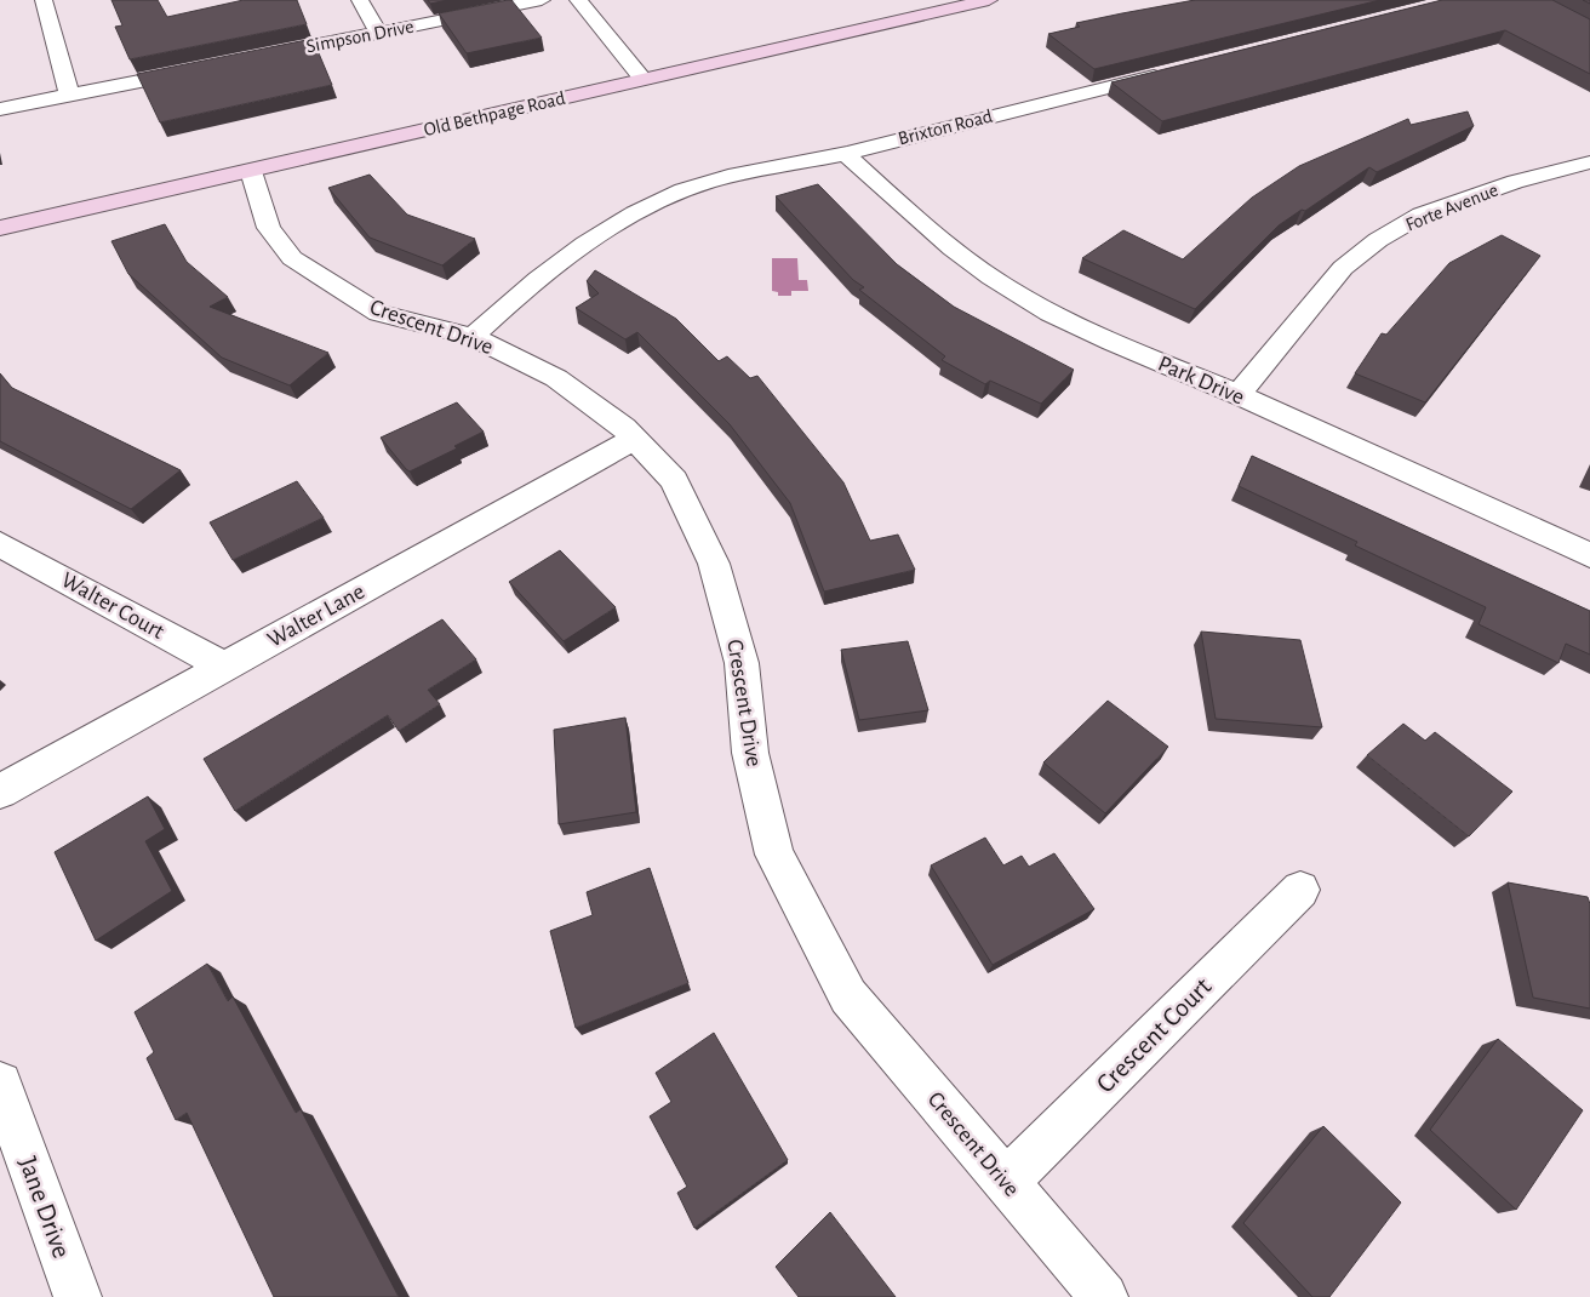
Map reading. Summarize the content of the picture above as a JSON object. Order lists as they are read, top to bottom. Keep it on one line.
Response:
{"streets":{"main road":["Old Bethpage Road"],"street":["Simpson Drive","Brixton Road","Forte Avenue","Crescent Drive","Park Drive","Walter Court","Walter Lane","Crescent Court","Jane Drive"]},"crossings":[["Old Bethpage Road","Crescent Drive"],["Brixton Road","Crescent Drive"],["Brixton Road","Park Drive"],["Forte Avenue","Park Drive"],["Crescent Drive","Walter Lane"],["Crescent Drive","Crescent Court"],["Walter Court","Walter Lane"]]}
